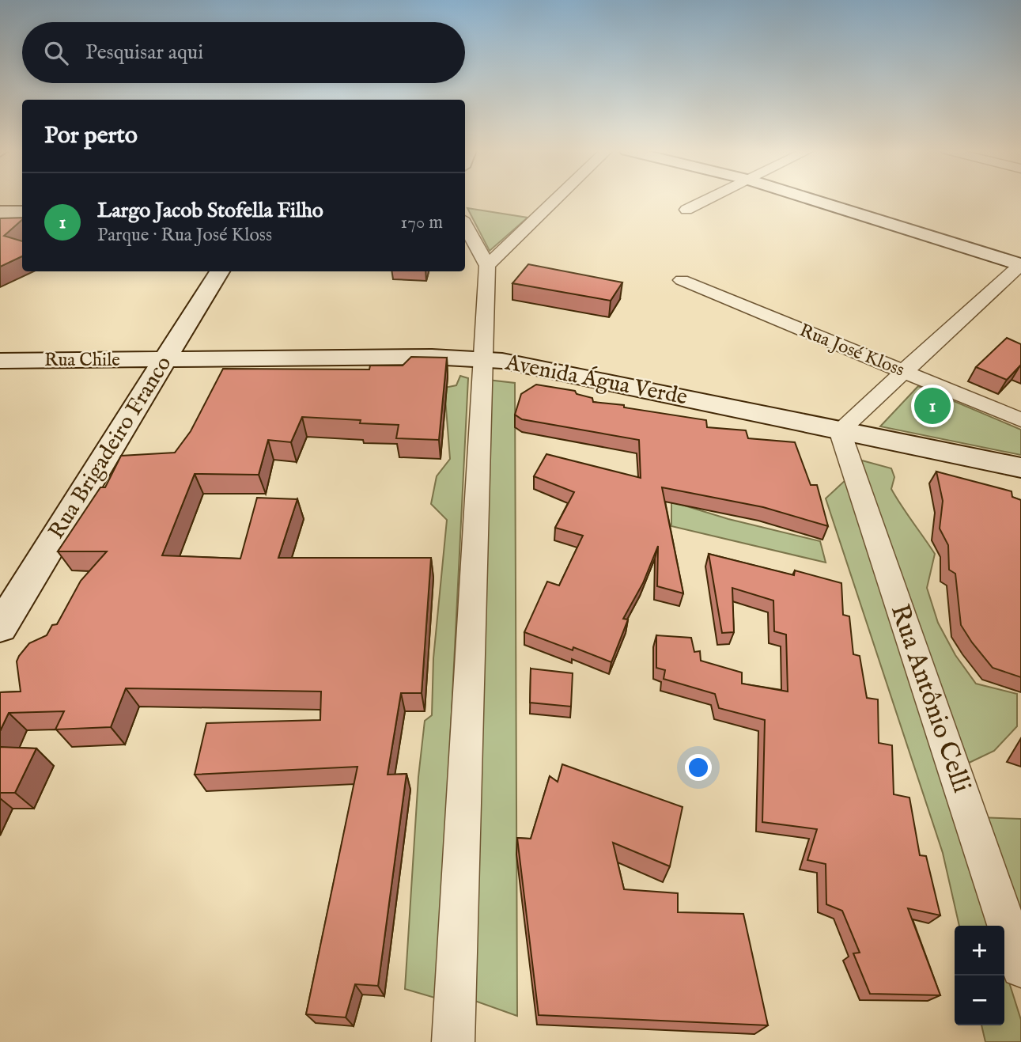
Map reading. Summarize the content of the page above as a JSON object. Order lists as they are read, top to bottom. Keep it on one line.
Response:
{"streets":{"main road":["Rua Chile","Avenida Água Verde","Rua Brigadeiro Franco"],"street":["Rua José Kloss","Rua Antônio Celli"]},"crossings":[["Rua Chile","Avenida Água Verde"],["Rua Chile","Rua Brigadeiro Franco"],["Avenida Água Verde","Rua Brigadeiro Franco"],["Avenida Água Verde","Rua Antônio Celli"]],"page":{"search":"Pesquisar aqui","heading":"Por perto","list":[{"mark":"1","name":"Largo Jacob Stofella Filho","note":"Parque · Rua José Kloss","value":"170 m"}],"pins":"1","map_buttons":["+","−"]}}
